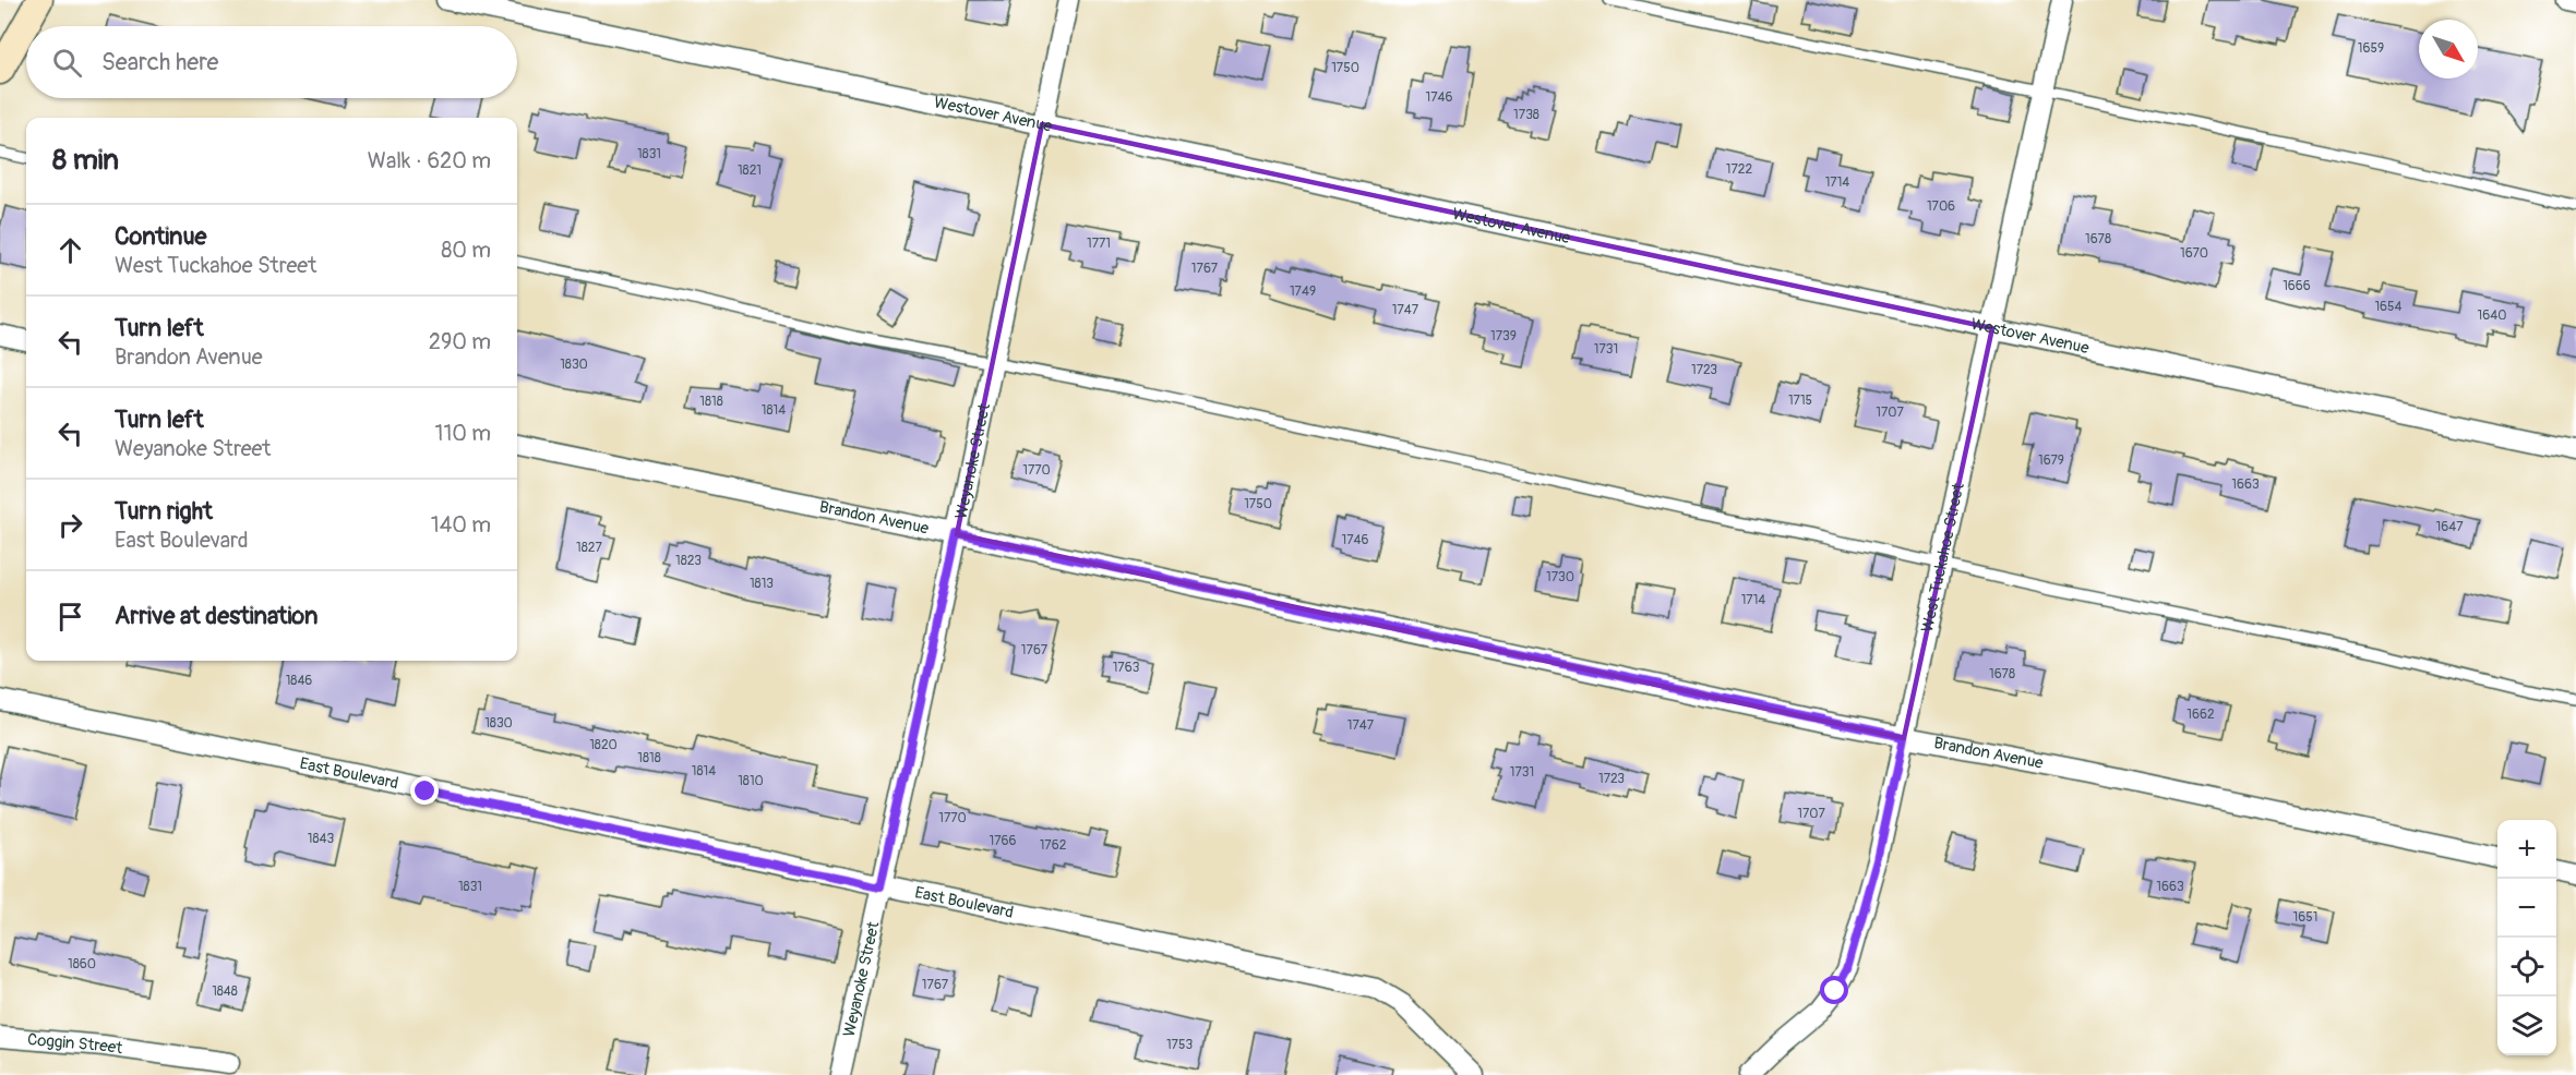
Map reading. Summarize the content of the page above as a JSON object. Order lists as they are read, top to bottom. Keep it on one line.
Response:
{"streets":{"street":["Westover Avenue","Weyanoke Street","Brandon Avenue","West Tuckahoe Street","East Boulevard","Coggin Street"]},"crossings":[["Westover Avenue","Weyanoke Street"],["Westover Avenue","West Tuckahoe Street"],["Weyanoke Street","Brandon Avenue"],["Weyanoke Street","East Boulevard"],["Brandon Avenue","West Tuckahoe Street"]],"house_numbers":["1659","1750","1746","1738","1831","1722","1821","1714","1706","1678","1771","1670","1767","1666","1749","1654","1747","1640","1739","1731","1830","1723","1715","1818","1814","1707","1679","1770","1663","1750","1647","1746","1827","1823","1730","1813","1714","1767","1763","1678","1846","1662","1830","1747","1820","1818","1814","1731","1723","1810","1707","1770","1843","1766","1762","1831","1663","1651","1860","1767","1848","1753"],"north":"bottom right","page":{"search":"Search here","heading":["8 min","Walk · 620 m"],"list":[["Continue","West Tuckahoe Street","80 m"],["Turn left","Brandon Avenue","290 m"],["Turn left","Weyanoke Street","110 m"],["Turn right","East Boulevard","140 m"],"Arrive at destination"],"map_buttons":["+","−"]}}
